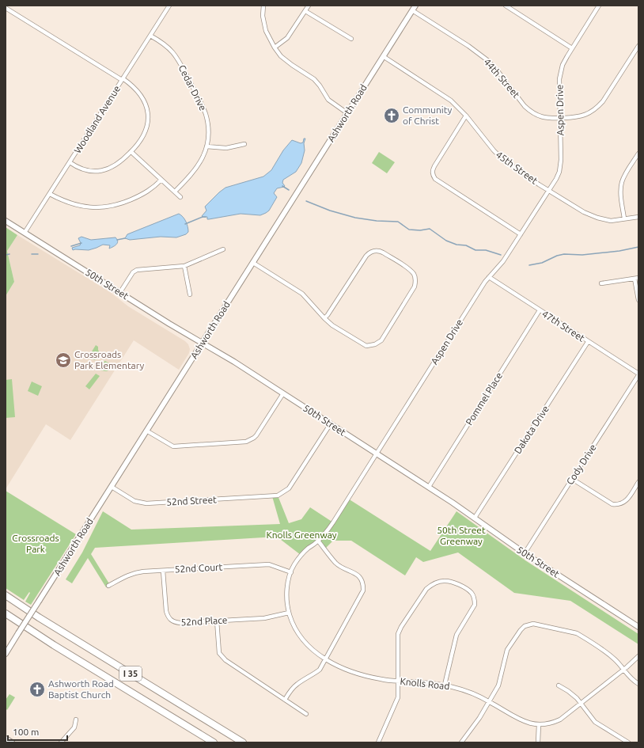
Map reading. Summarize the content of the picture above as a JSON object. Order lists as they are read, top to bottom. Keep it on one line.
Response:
{"streets":{"highway":["I 35"],"main road":["Ashworth Road","50th Street"],"street":["44th Street","Cedar Drive","Aspen Drive","Woodland Avenue","45th Street","47th Street","Pommel Place","Dakota Drive","Cody Drive","52nd Street","52nd Court","52nd Place","Knolls Road"]},"crossings":[["44th Street","Aspen Drive"],["44th Street","Ashworth Road"],["Cedar Drive","Woodland Avenue"],["Aspen Drive","45th Street"],["Aspen Drive","50th Street"],["Aspen Drive","47th Street"],["Aspen Drive","52nd Court"],["Aspen Drive","52nd Place"],["Aspen Drive","Knolls Road"],["Ashworth Road","45th Street"],["Ashworth Road","50th Street"],["Ashworth Road","52nd Street"],["Woodland Avenue","50th Street"],["50th Street","Pommel Place"],["50th Street","Dakota Drive"],["50th Street","Cody Drive"],["50th Street","52nd Street"],["47th Street","Pommel Place"],["47th Street","Dakota Drive"],["47th Street","Cody Drive"],["52nd Court","52nd Place"]],"parks":["50th Street Greenway","Knolls Greenway","Crossroads Park"],"places":{"church":["Community of Christ","Ashworth Road Baptist Church"],"school or university":["Crossroads Park Elementary"]},"scale_bar":"100 m"}
